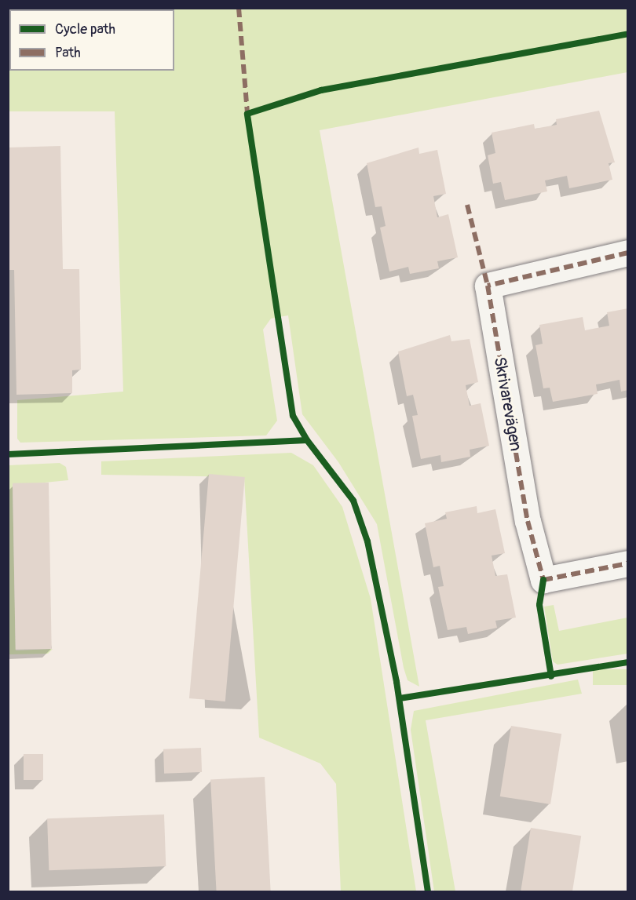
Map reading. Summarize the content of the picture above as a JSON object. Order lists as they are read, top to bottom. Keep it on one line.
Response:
{"streets":{"street":["Skrivarevägen"]},"legend":["Cycle path","Path"]}
